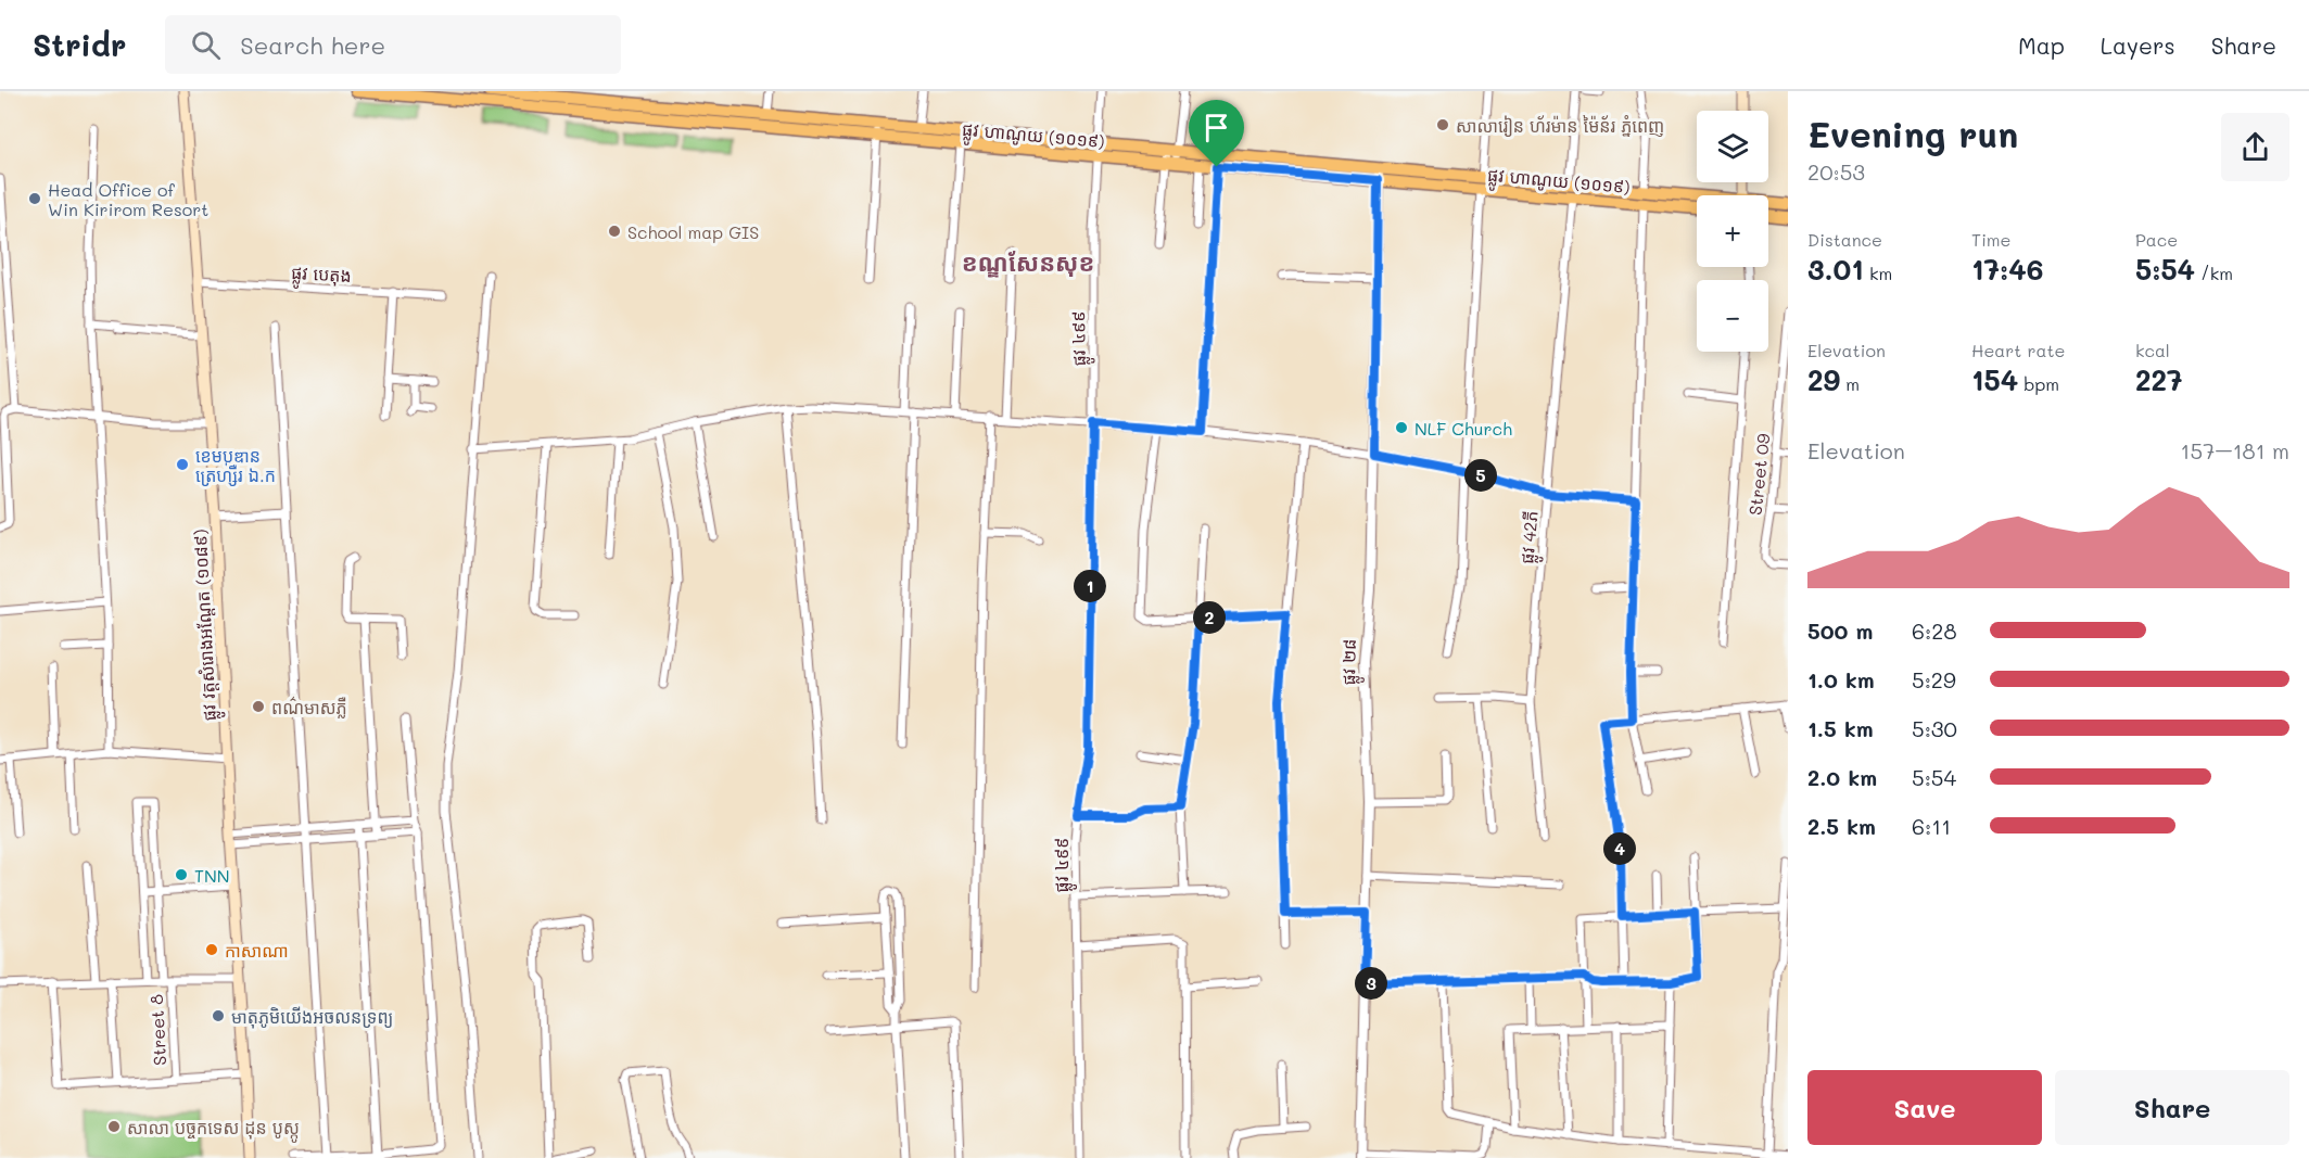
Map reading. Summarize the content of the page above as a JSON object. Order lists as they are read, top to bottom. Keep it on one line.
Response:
{"streets":{"main road":["ផ្លូវ ហាណូយ (១០១៩)","ផ្លូវ វត្តសំរោងអណ្ដែត (១០៨៩)"],"street":["ផ្លូវ បេតុង","ផ្លូវ ៤៩៩","Street 09","ផ្លូវ 42ភី","ផ្លូវ ២៨","Street 8"]},"crossings":[["ផ្លូវ ហាណូយ (១០១៩)","ផ្លូវ ៤៩៩"],["ផ្លូវ ហាណូយ (១០១៩)","ផ្លូវ 42ភី"],["ផ្លូវ ហាណូយ (១០១៩)","ផ្លូវ ២៨"],["ផ្លូវ បេតុង","ផ្លូវ វត្តសំរោងអណ្ដែត (១០៨៩)"]],"districts":["ខណ្ឌសែនសុខ"],"places":["សាលារៀន ហ័រម៉ាន ម៉ៃន័រ ភ្នំពេញ","Head Office of Win Kirirom Resort","School map GIS","NLF Church","ខេមបូឌាន ត្រេហ្សឺរ ឯ.ក","ពណ៌មាសភ្លឺ","TNN","កាសាណា","មាតុភូមិយើងអចលនទ្រព្យ","សាលា បច្ចកទេស ដុន បូស្កូ"],"page":{"header":"Stridr","search":"Search here","nav":["Map","Layers","Share"],"heading":["Evening run","20:53"],"map_buttons":["+","−"],"stats":[["Distance","3.01 km"],["Time","17:46"],["Pace","5:54 /km"],["Elevation","29 m"],["Heart rate","154 bpm"],["kcal","227"]],"chart":["Elevation","157–181 m"],"pins":["5","1","2","4","3"],"list":[{"name":"500 m","note":"6:28"},{"name":"1.0 km","note":"5:29"},{"name":"1.5 km","note":"5:30"},{"name":"2.0 km","note":"5:54"},{"name":"2.5 km","note":"6:11"}],"buttons":["Save","Share"]}}
